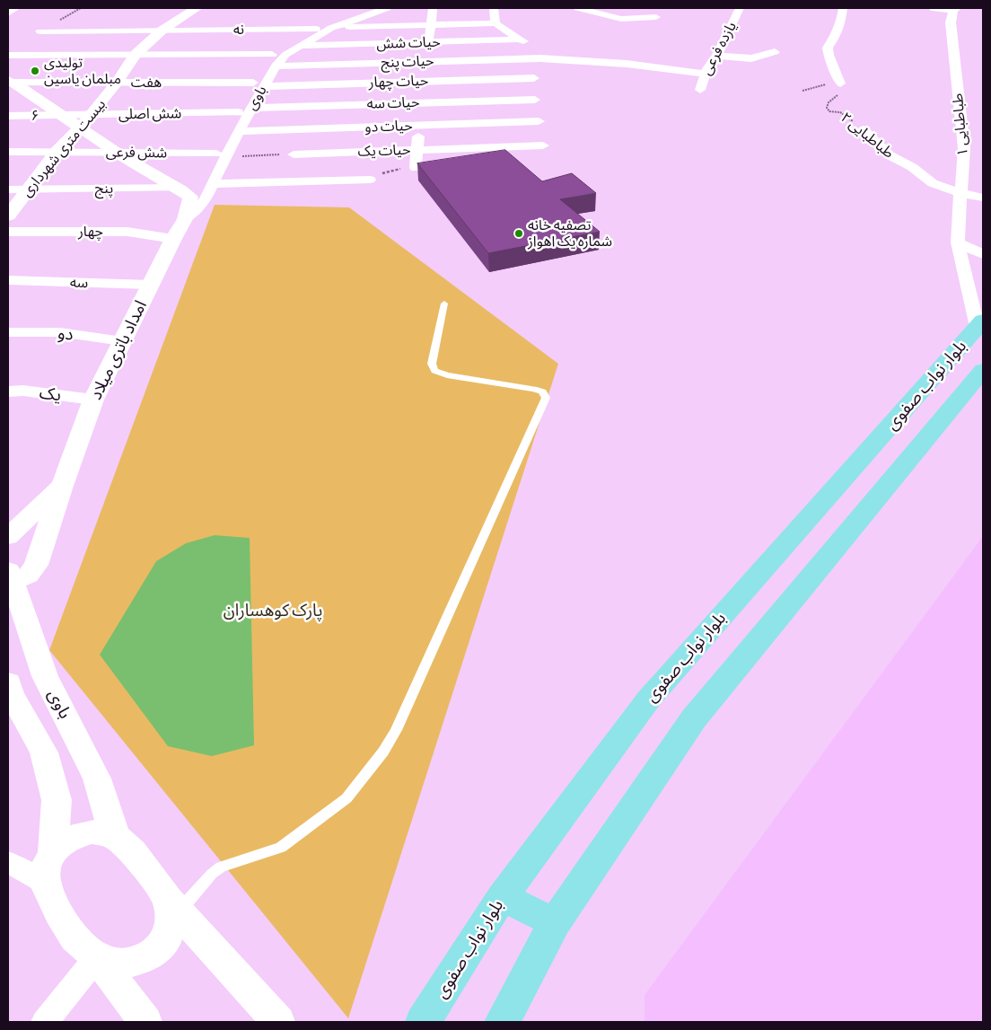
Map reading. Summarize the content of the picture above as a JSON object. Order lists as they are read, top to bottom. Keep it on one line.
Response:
{"streets":{"main road":["بلوار نواب صفوی"],"street":["نه","حیات شش","یازده فرعی","حیات پنج","حیات چهار","هفت","باوی","حیات سه","شش اصلی","۶","طباطبایی ۱","حیات دو","طباطبایی ۲","بیست متری شهرداری","حیات یک","شش فرعی","پنج","چهار","سه","دو","امداد باتری میلاد","یک"]},"crossings":[["نه","بیست متری شهرداری"],["حیات شش","باوی"],["یازده فرعی","حیات پنج"],["حیات پنج","باوی"],["حیات چهار","هفت"],["حیات چهار","باوی"],["هفت","باوی"],["هفت","بیست متری شهرداری"],["باوی","حیات سه"],["باوی","حیات دو"],["باوی","شش فرعی"],["باوی","امداد باتری میلاد"],["شش اصلی","۶"],["شش اصلی","بیست متری شهرداری"],["طباطبایی ۱","طباطبایی ۲"],["طباطبایی ۱","بلوار نواب صفوی"],["حیات دو","حیات یک"],["بیست متری شهرداری","شش فرعی"],["بیست متری شهرداری","پنج"],["چهار","امداد باتری میلاد"],["سه","امداد باتری میلاد"],["دو","امداد باتری میلاد"],["امداد باتری میلاد","یک"]],"parks":["پارک کوهساران"],"places":["تولیدی مبلمان یاسین","تصفیه خانه شماره یک اهواز"]}
